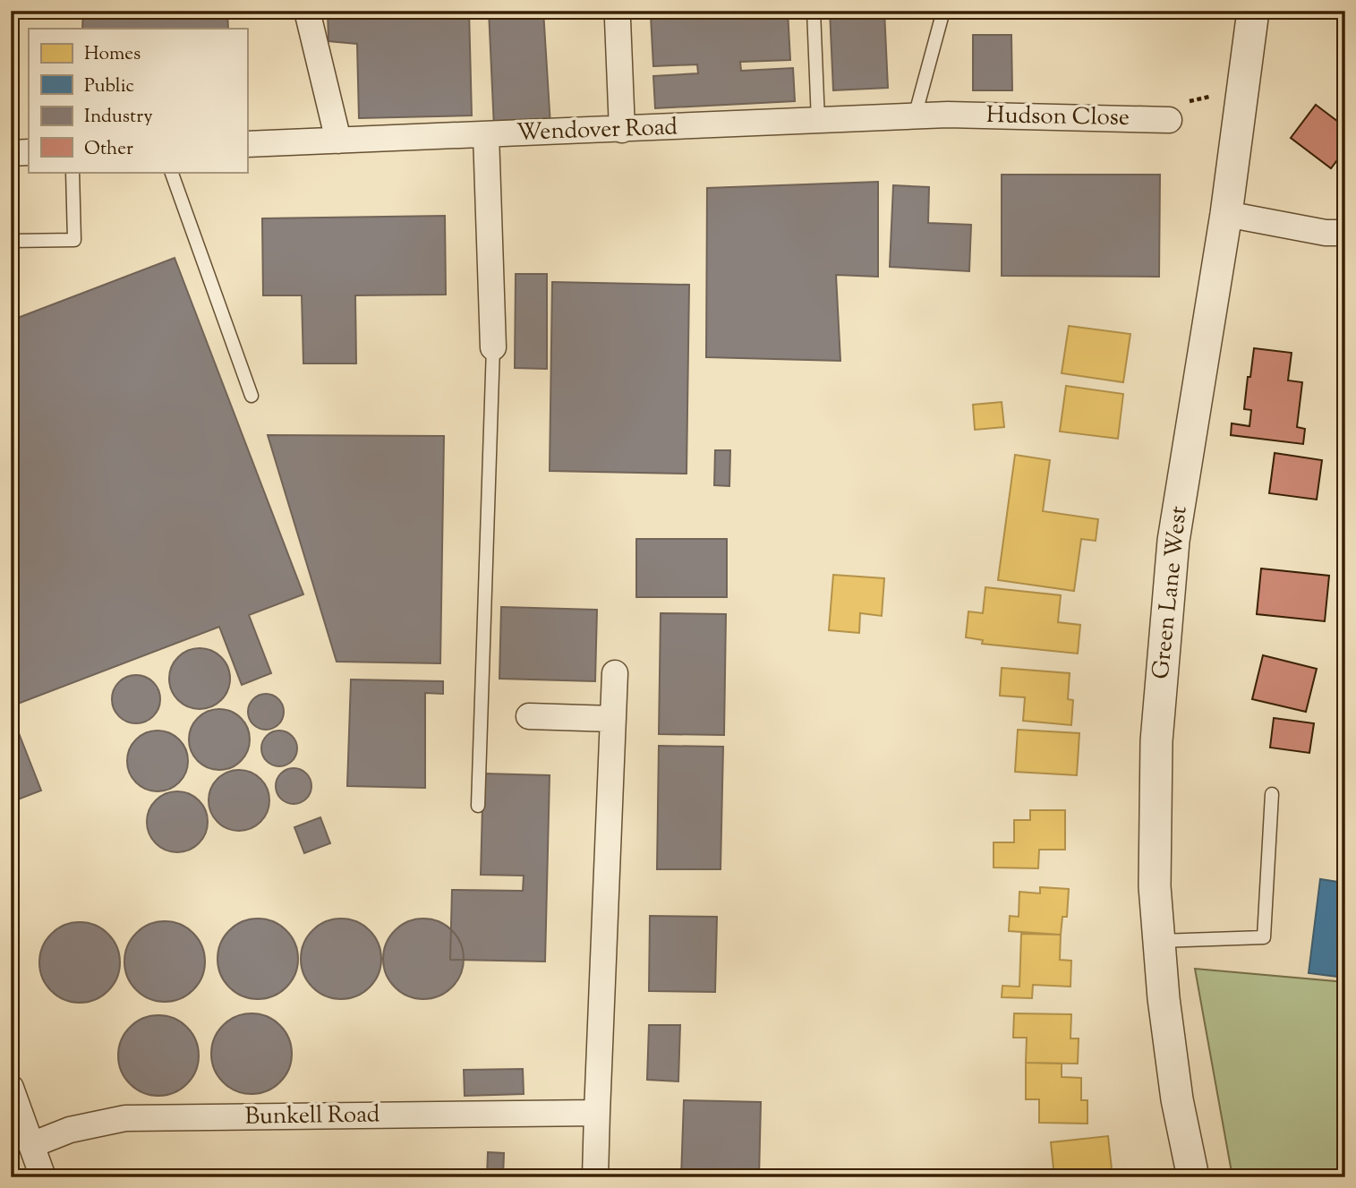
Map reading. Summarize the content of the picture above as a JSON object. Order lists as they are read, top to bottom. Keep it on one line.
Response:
{"streets":{"street":["Hudson Close","Wendover Road","Green Lane West","Bunkell Road"]},"crossings":[["Hudson Close","Wendover Road"]],"legend":["Homes","Public","Industry","Other"]}
